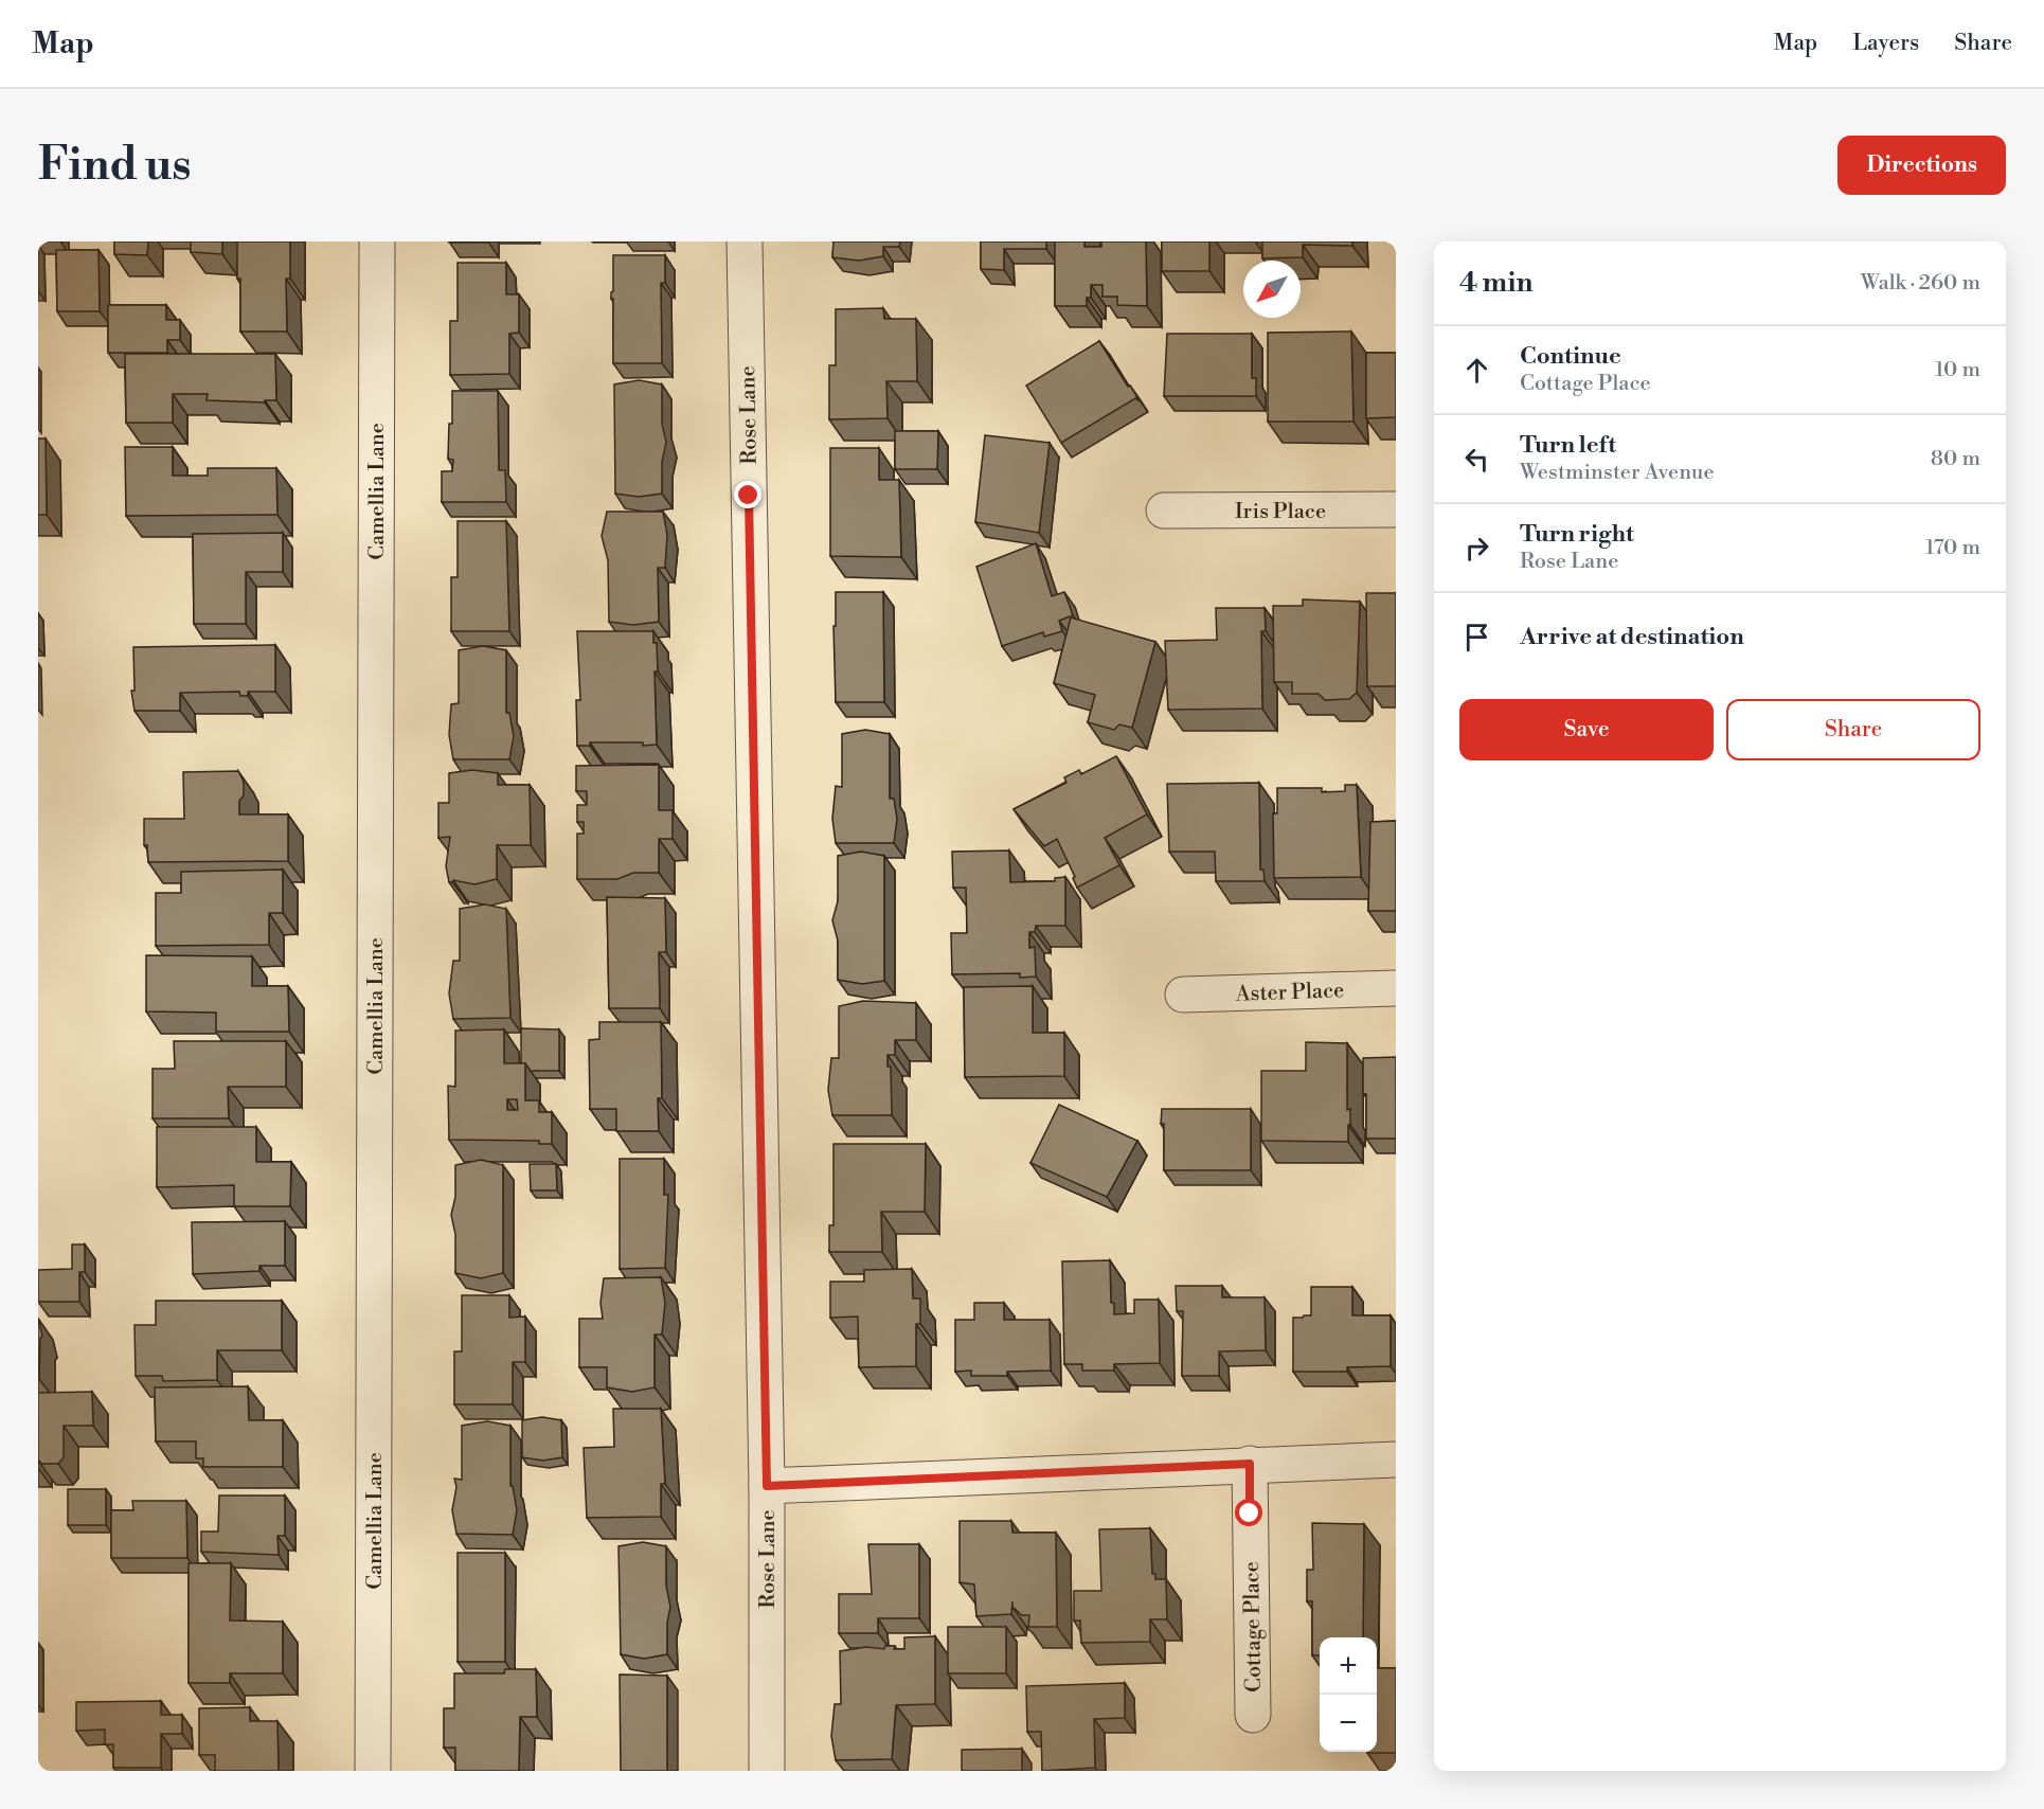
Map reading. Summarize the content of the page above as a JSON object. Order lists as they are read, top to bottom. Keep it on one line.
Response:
{"streets":{"street":["Rose Lane","Camellia Lane","Iris Place","Aster Place","Cottage Place"]},"north":"bottom left","page":{"header":"Map","nav":["Map","Layers","Share"],"buttons":["Directions",["Save","Share"]],"title":"Find us","heading":["4 min","Walk · 260 m"],"list":[["Continue","Cottage Place","10 m"],["Turn left","Westminster Avenue","80 m"],["Turn right","Rose Lane","170 m"],"Arrive at destination"],"map_buttons":["+","−"]}}
